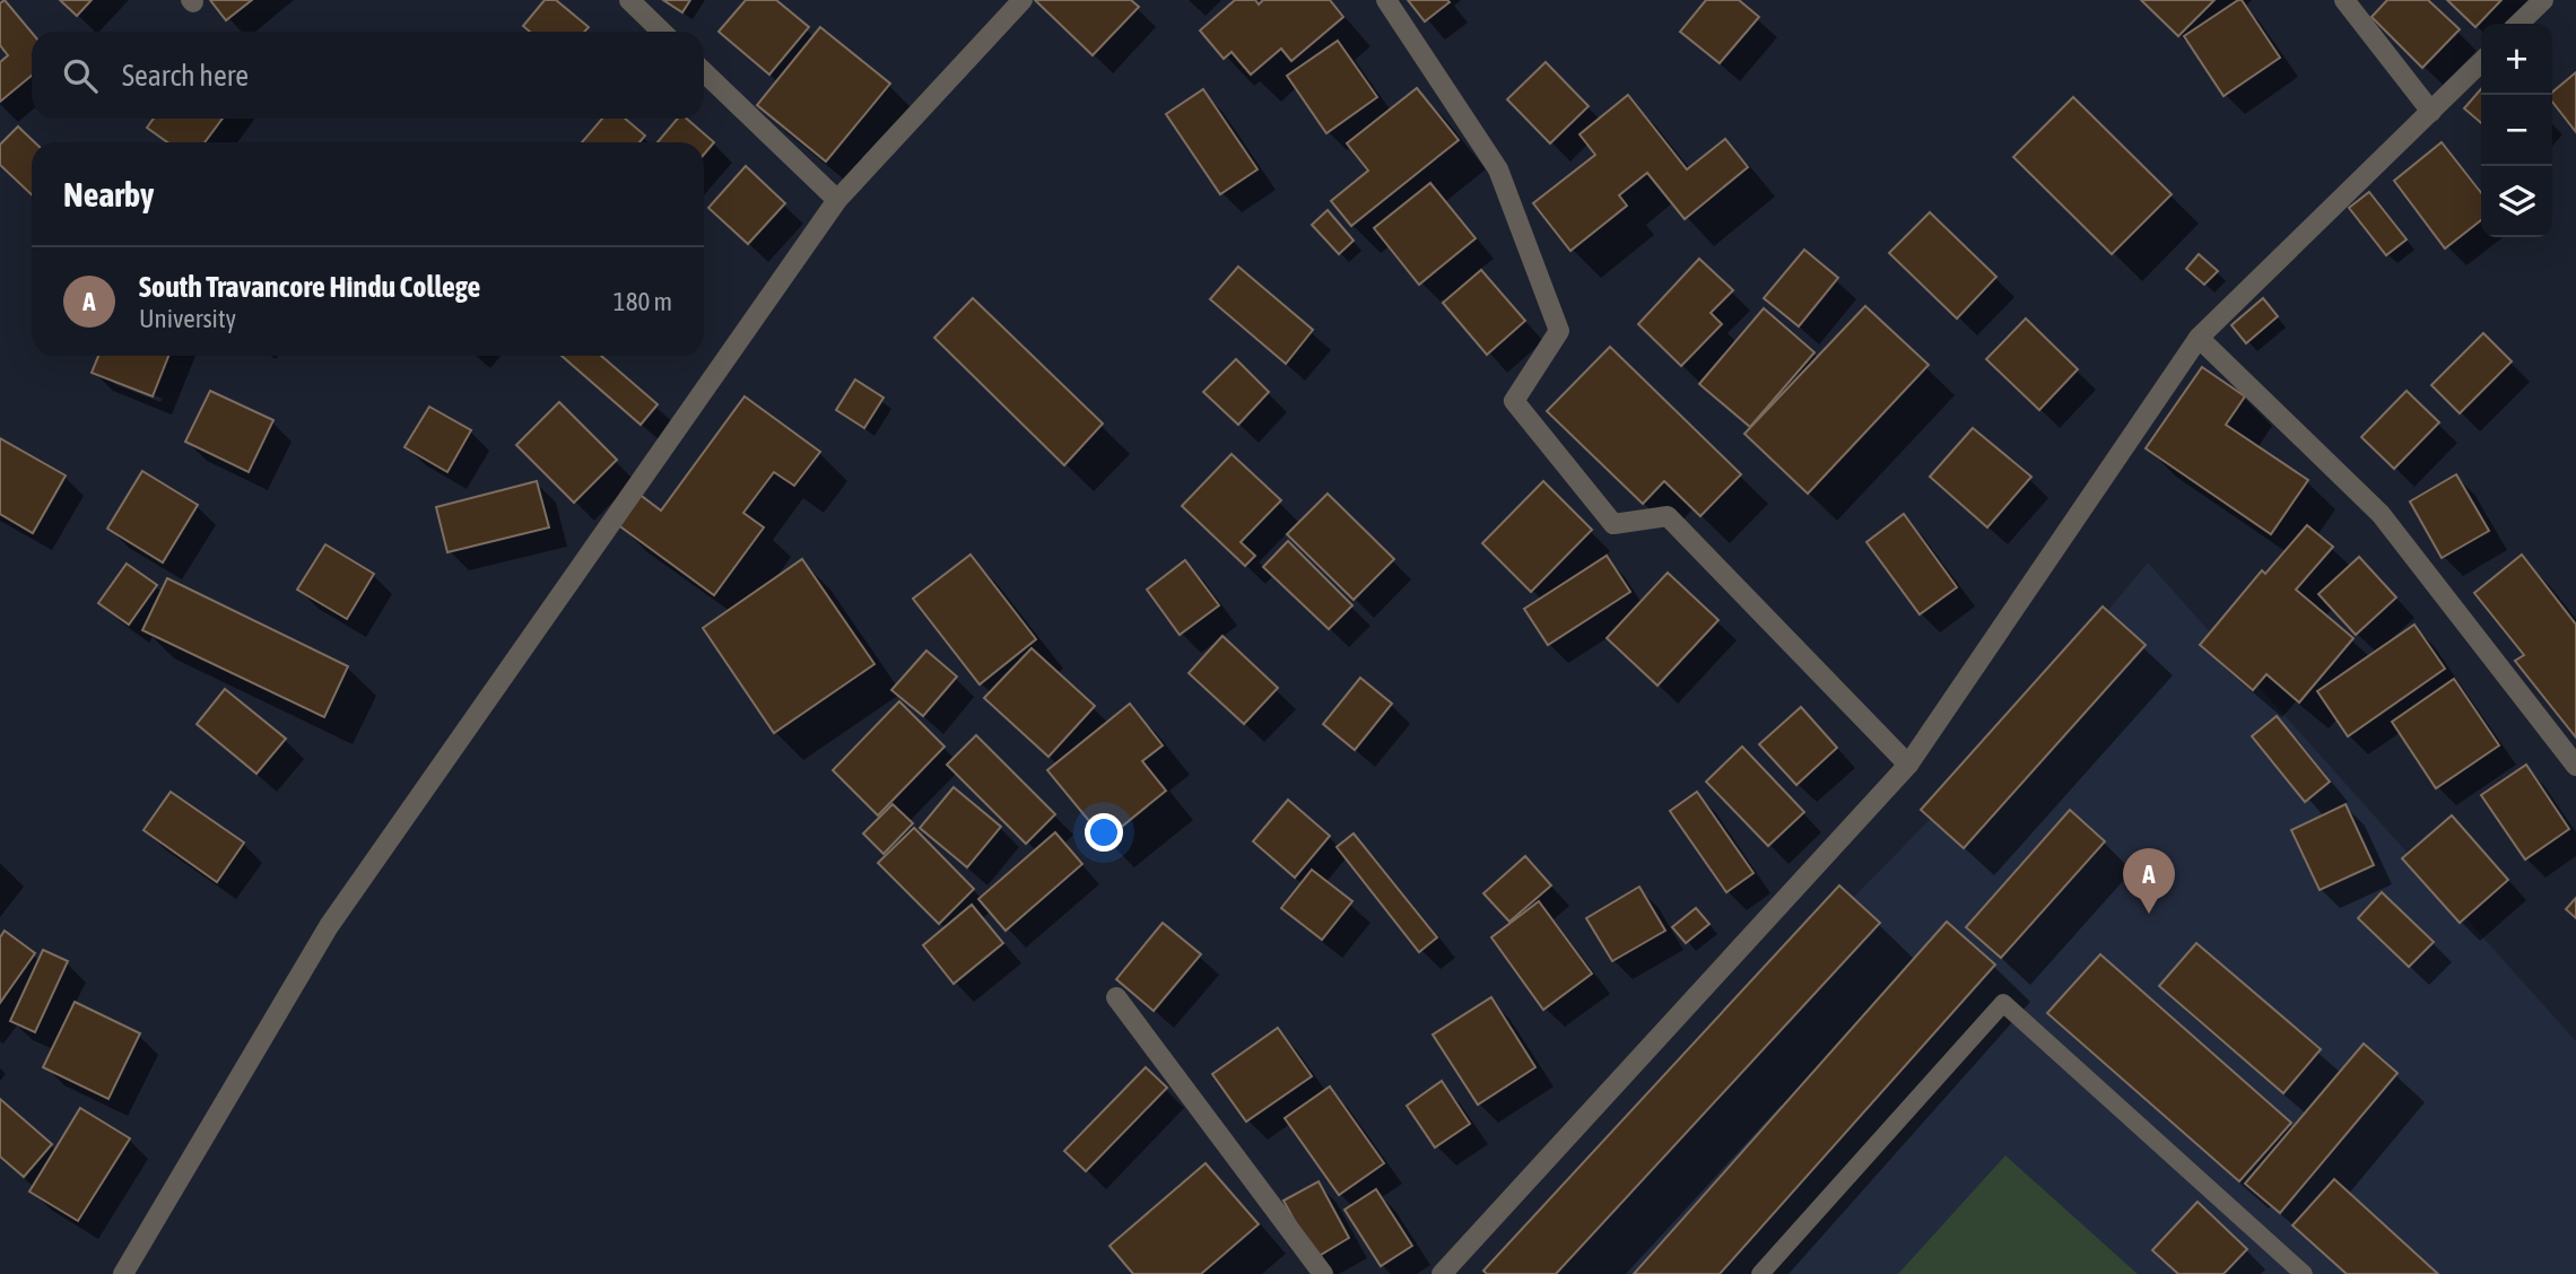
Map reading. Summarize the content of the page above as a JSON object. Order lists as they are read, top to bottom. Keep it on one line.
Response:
{"page":{"map_buttons":["+","−"],"search":"Search here","heading":"Nearby","list":[{"mark":"A","name":"South Travancore Hindu College","note":"University","value":"180 m"}],"pins":"A"}}
